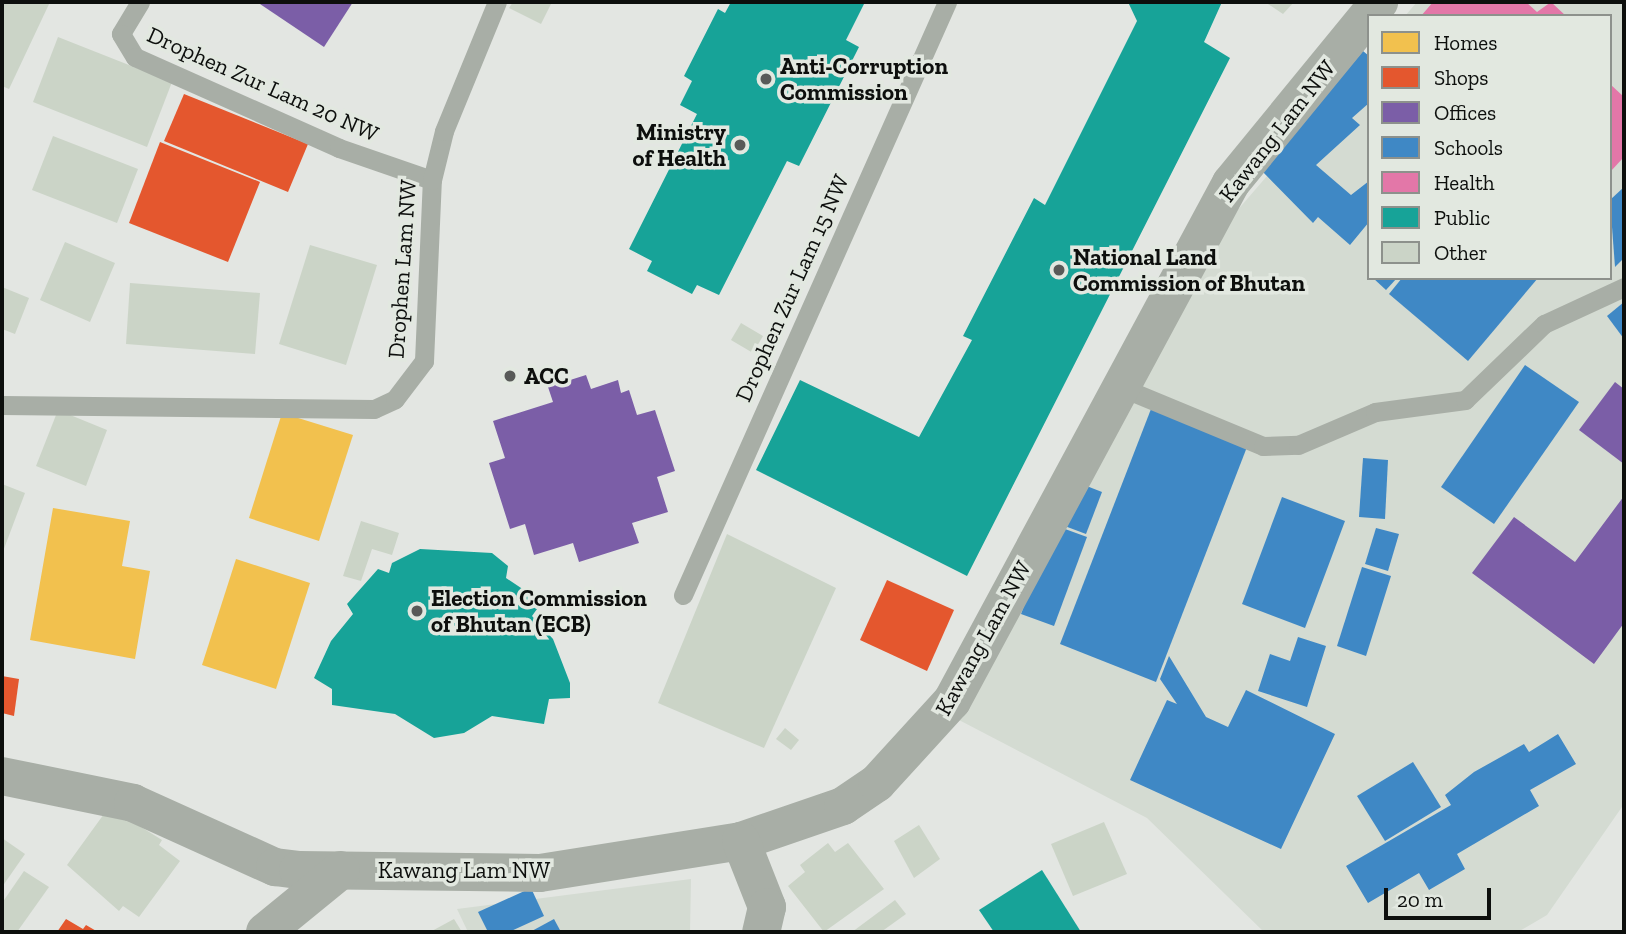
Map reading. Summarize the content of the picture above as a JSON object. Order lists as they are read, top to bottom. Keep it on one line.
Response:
{"streets":{"street":["Kawang Lam NW"],"lane":["Drophen Zur Lam 20 NW","Drophen Lam NW","Drophen Zur Lam 15 NW"]},"crossings":[["Drophen Zur Lam 20 NW","Drophen Lam NW"]],"places":["Anti-Corruption Commission","Ministry of Health","National Land Commission of Bhutan","ACC","Election Commission of Bhutan (ECB)"],"legend":["Homes","Shops","Offices","Schools","Health","Public","Other"],"scale_bar":"20 m"}
